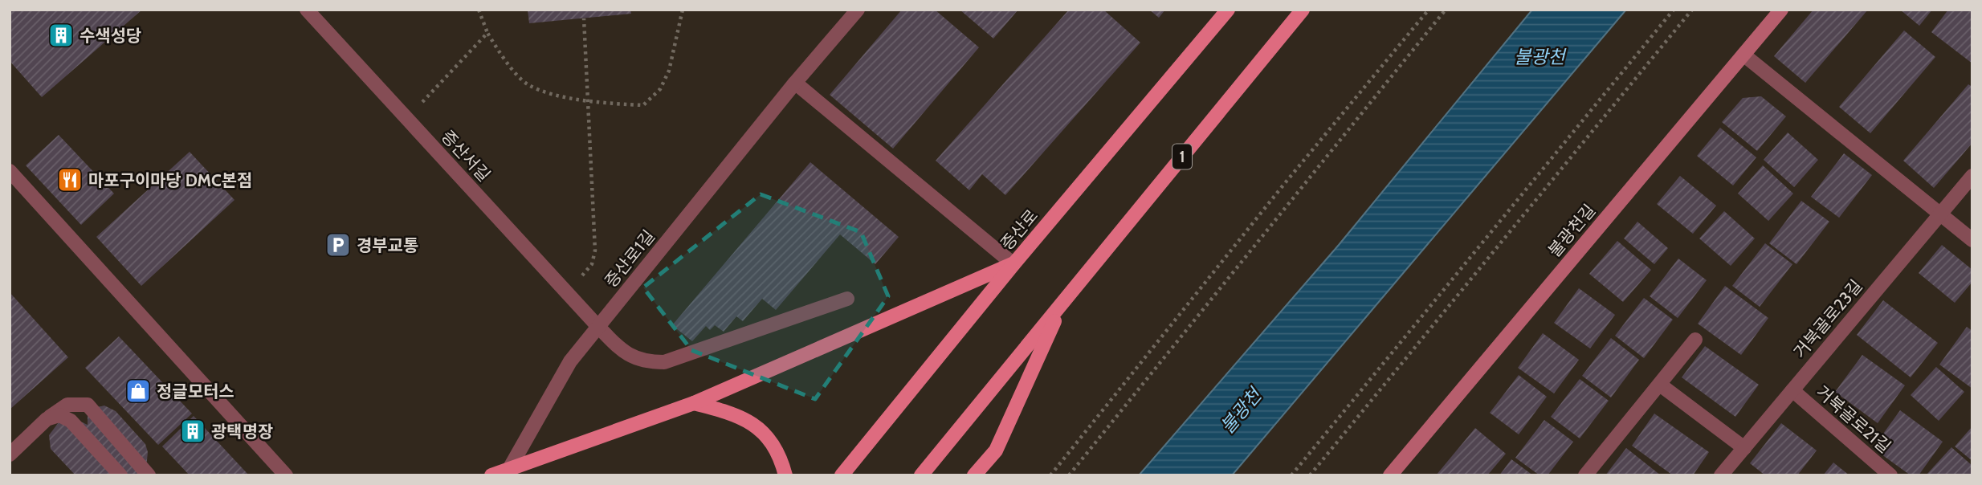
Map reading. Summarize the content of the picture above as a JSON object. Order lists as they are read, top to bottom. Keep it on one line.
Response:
{"streets":{"main road":["1","증산로"],"street":["증산서길","불광천길","증산로1길","거북골로23길","거북골로21길"]},"crossings":[["증산서길","증산로1길"],["거북골로23길","거북골로21길"]],"water":["불광천"],"places":{"building":["수색성당","광택명장"],"restaurant":["마포구이마당 DMC본점"],"parking":["경부교통"],"shop":["정글모터스"]}}
